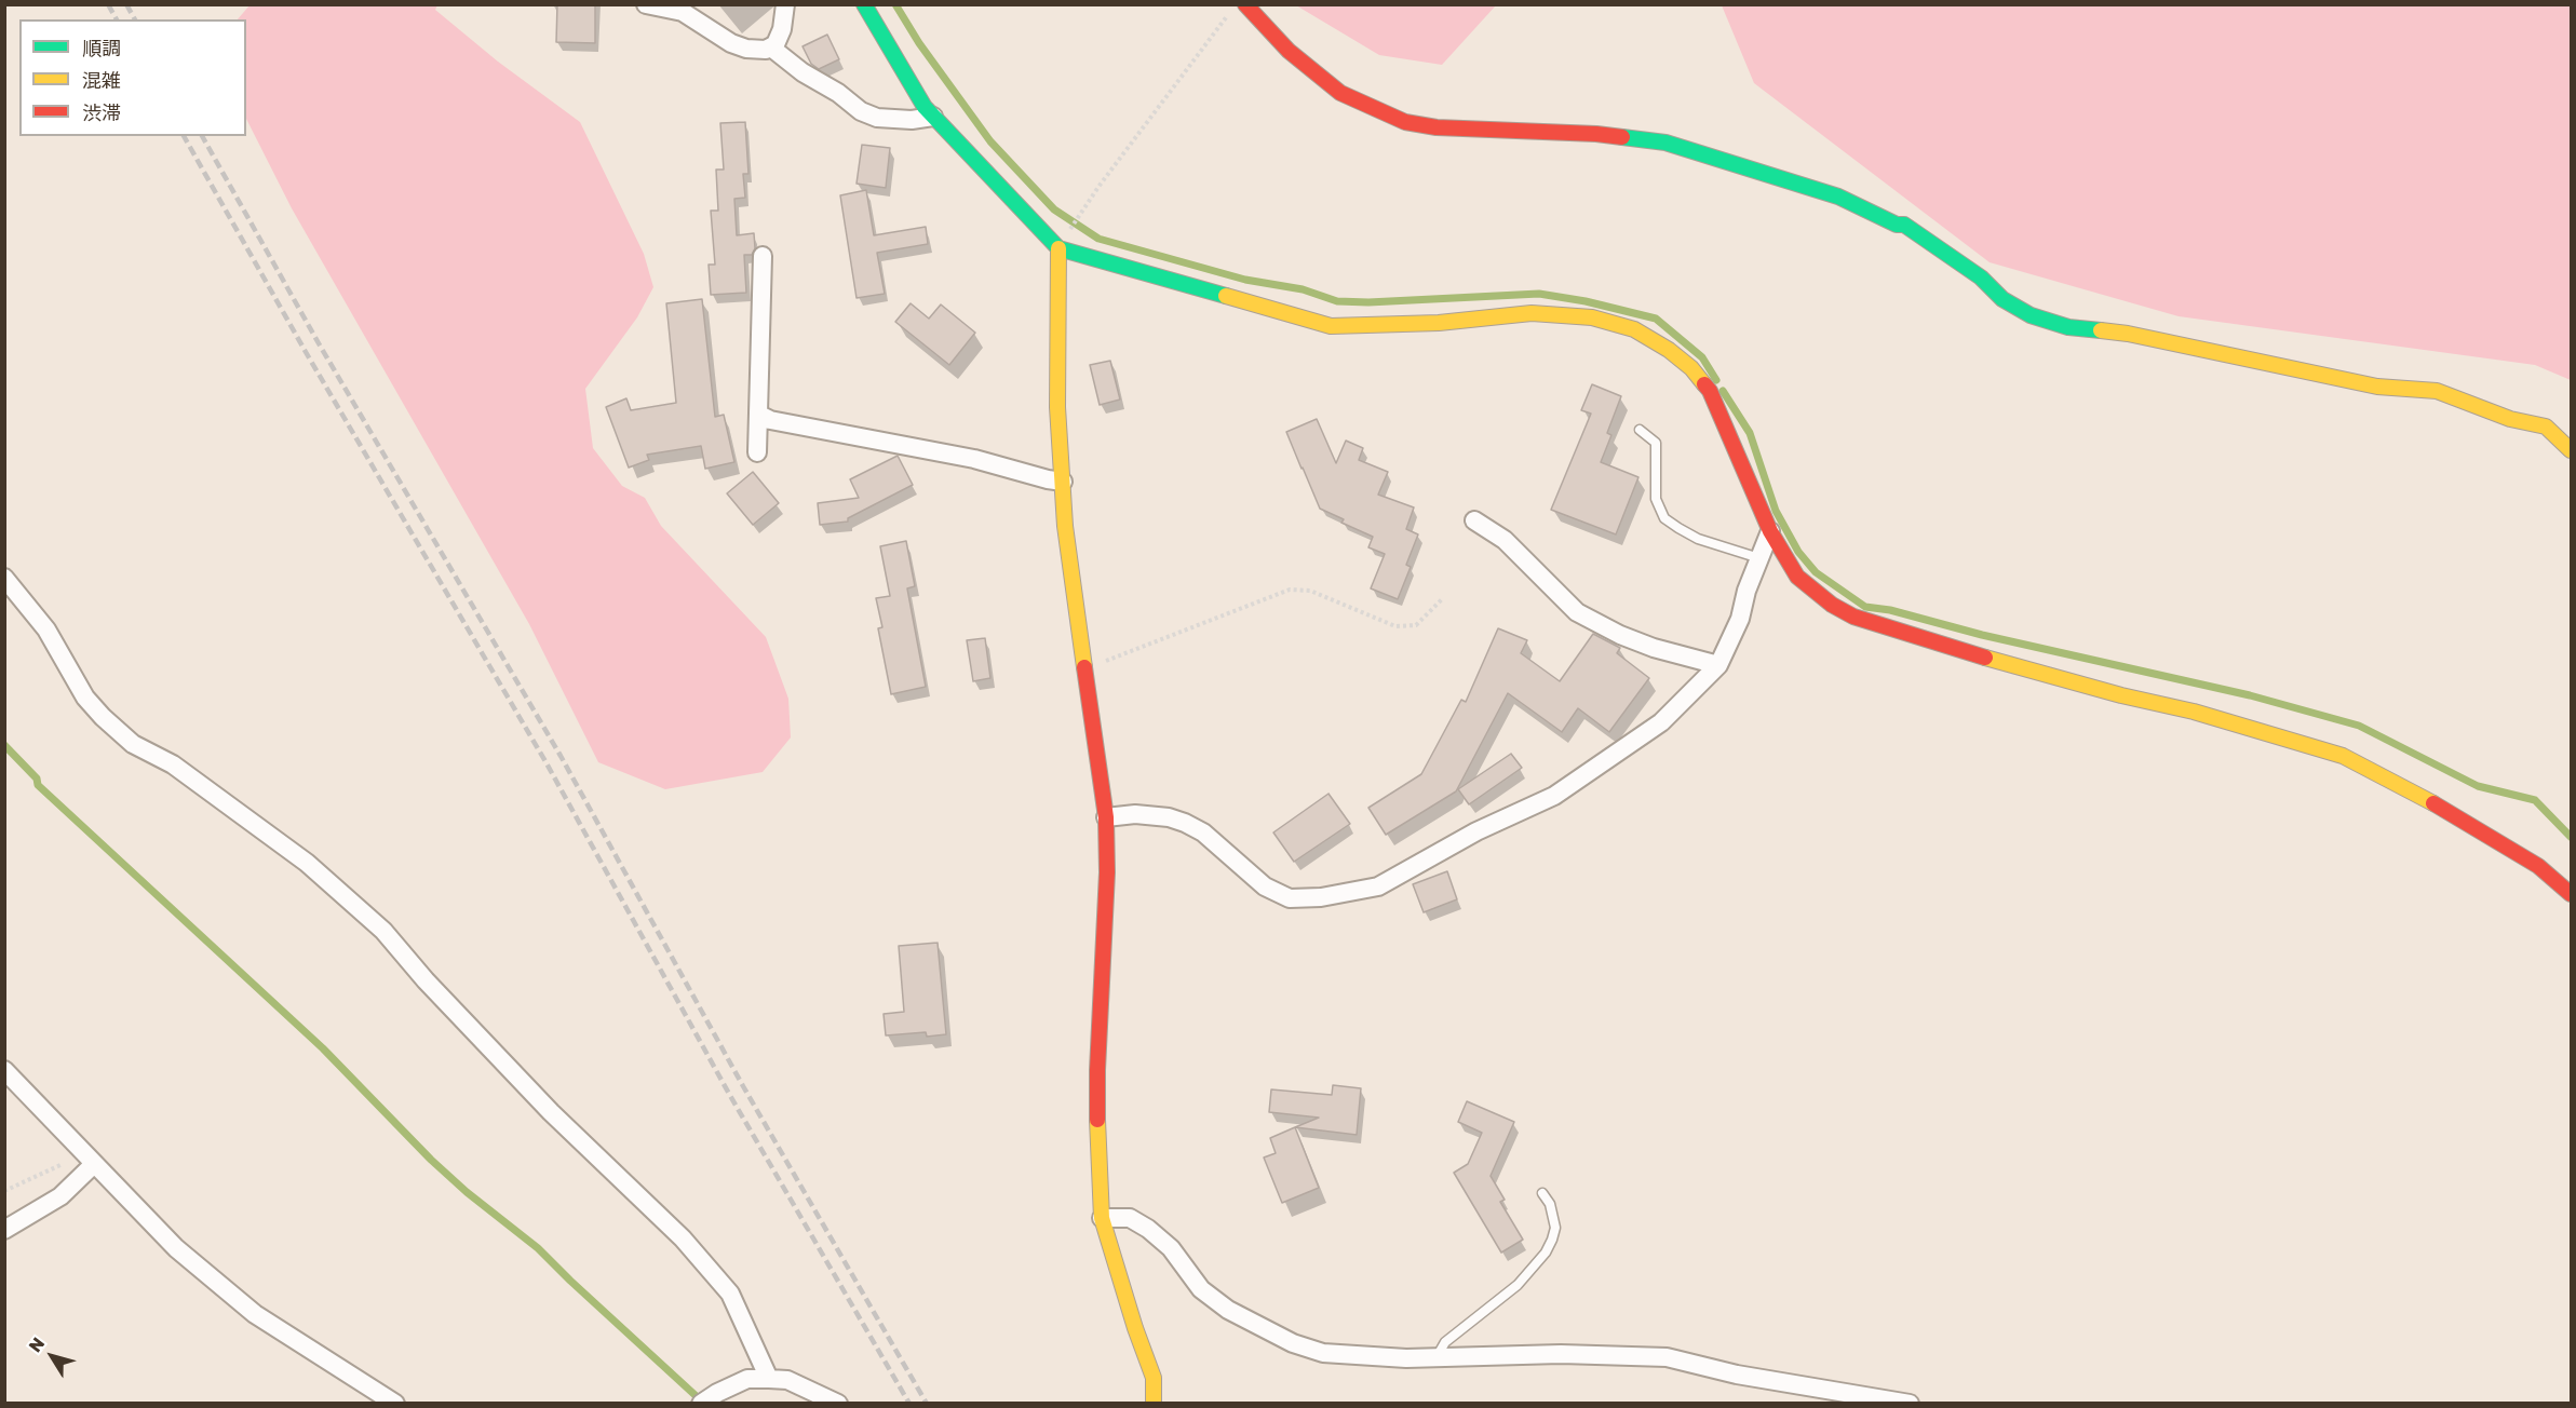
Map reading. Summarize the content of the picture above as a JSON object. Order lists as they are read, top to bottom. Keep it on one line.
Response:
{"legend":["順調","混雑","渋滞"],"north":"top left"}
